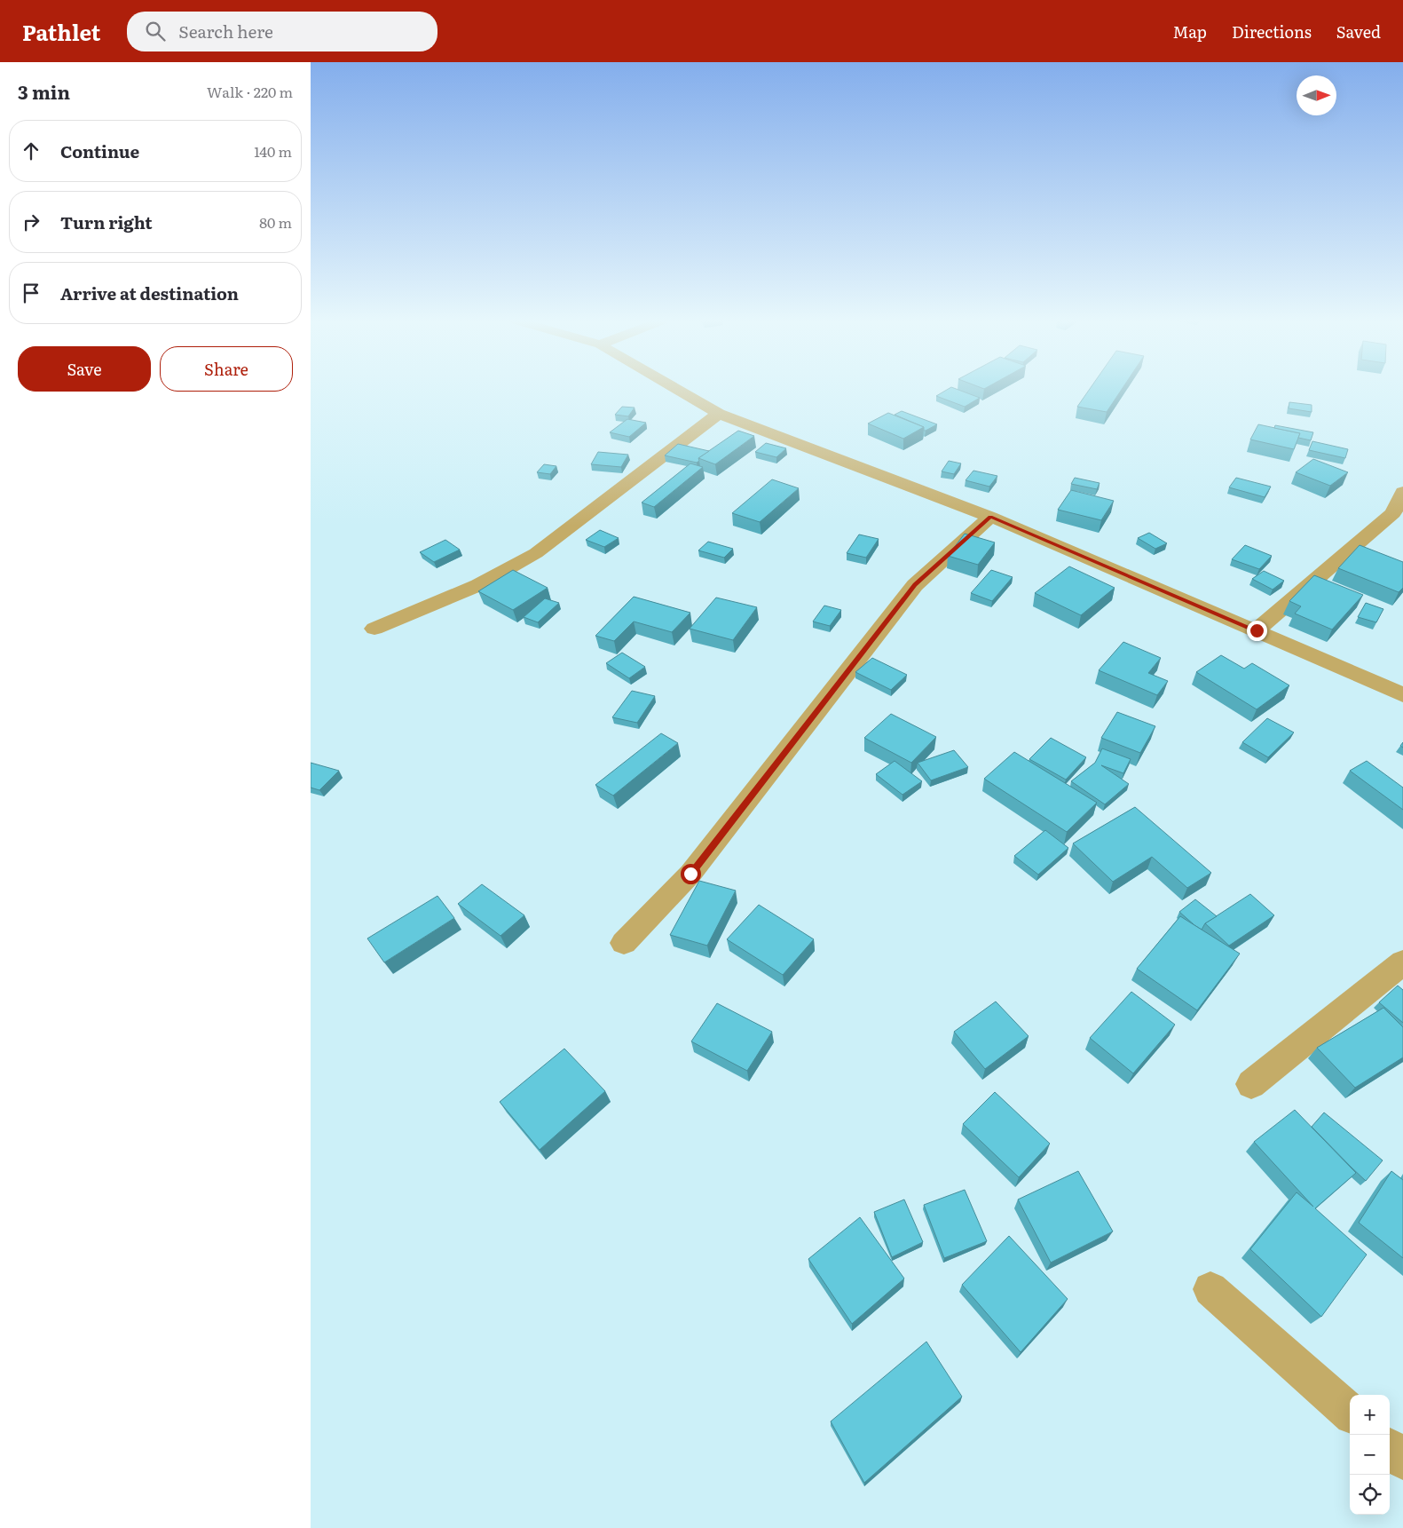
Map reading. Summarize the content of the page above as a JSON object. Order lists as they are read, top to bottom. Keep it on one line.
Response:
{"north":"right","page":{"header":"Pathlet","search":"Search here","nav":["Map","Directions","Saved"],"heading":["3 min","Walk · 220 m"],"list":[["Continue","140 m"],["Turn right","80 m"],"Arrive at destination"],"buttons":["Save","Share"],"map_buttons":["+","−"]}}
